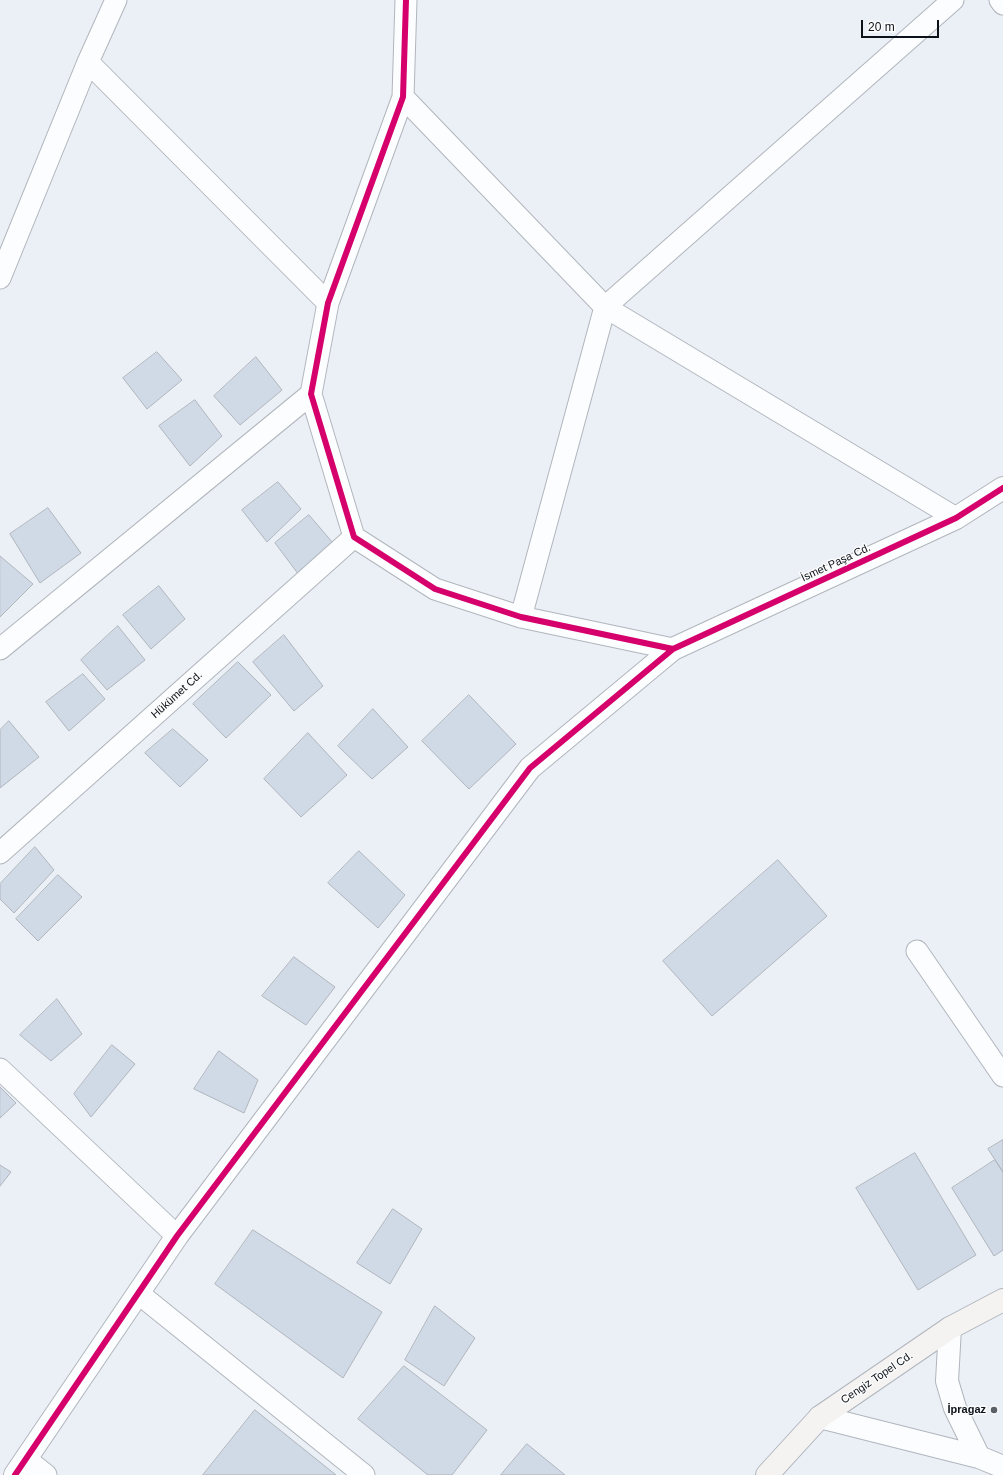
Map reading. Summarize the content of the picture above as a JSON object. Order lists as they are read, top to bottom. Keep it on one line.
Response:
{"streets":{"main road":["Cengiz Topel Cd."],"street":["İsmet Paşa Cd.","Hükümet Cd."]},"places":["İpragaz"],"scale_bar":"20 m"}
